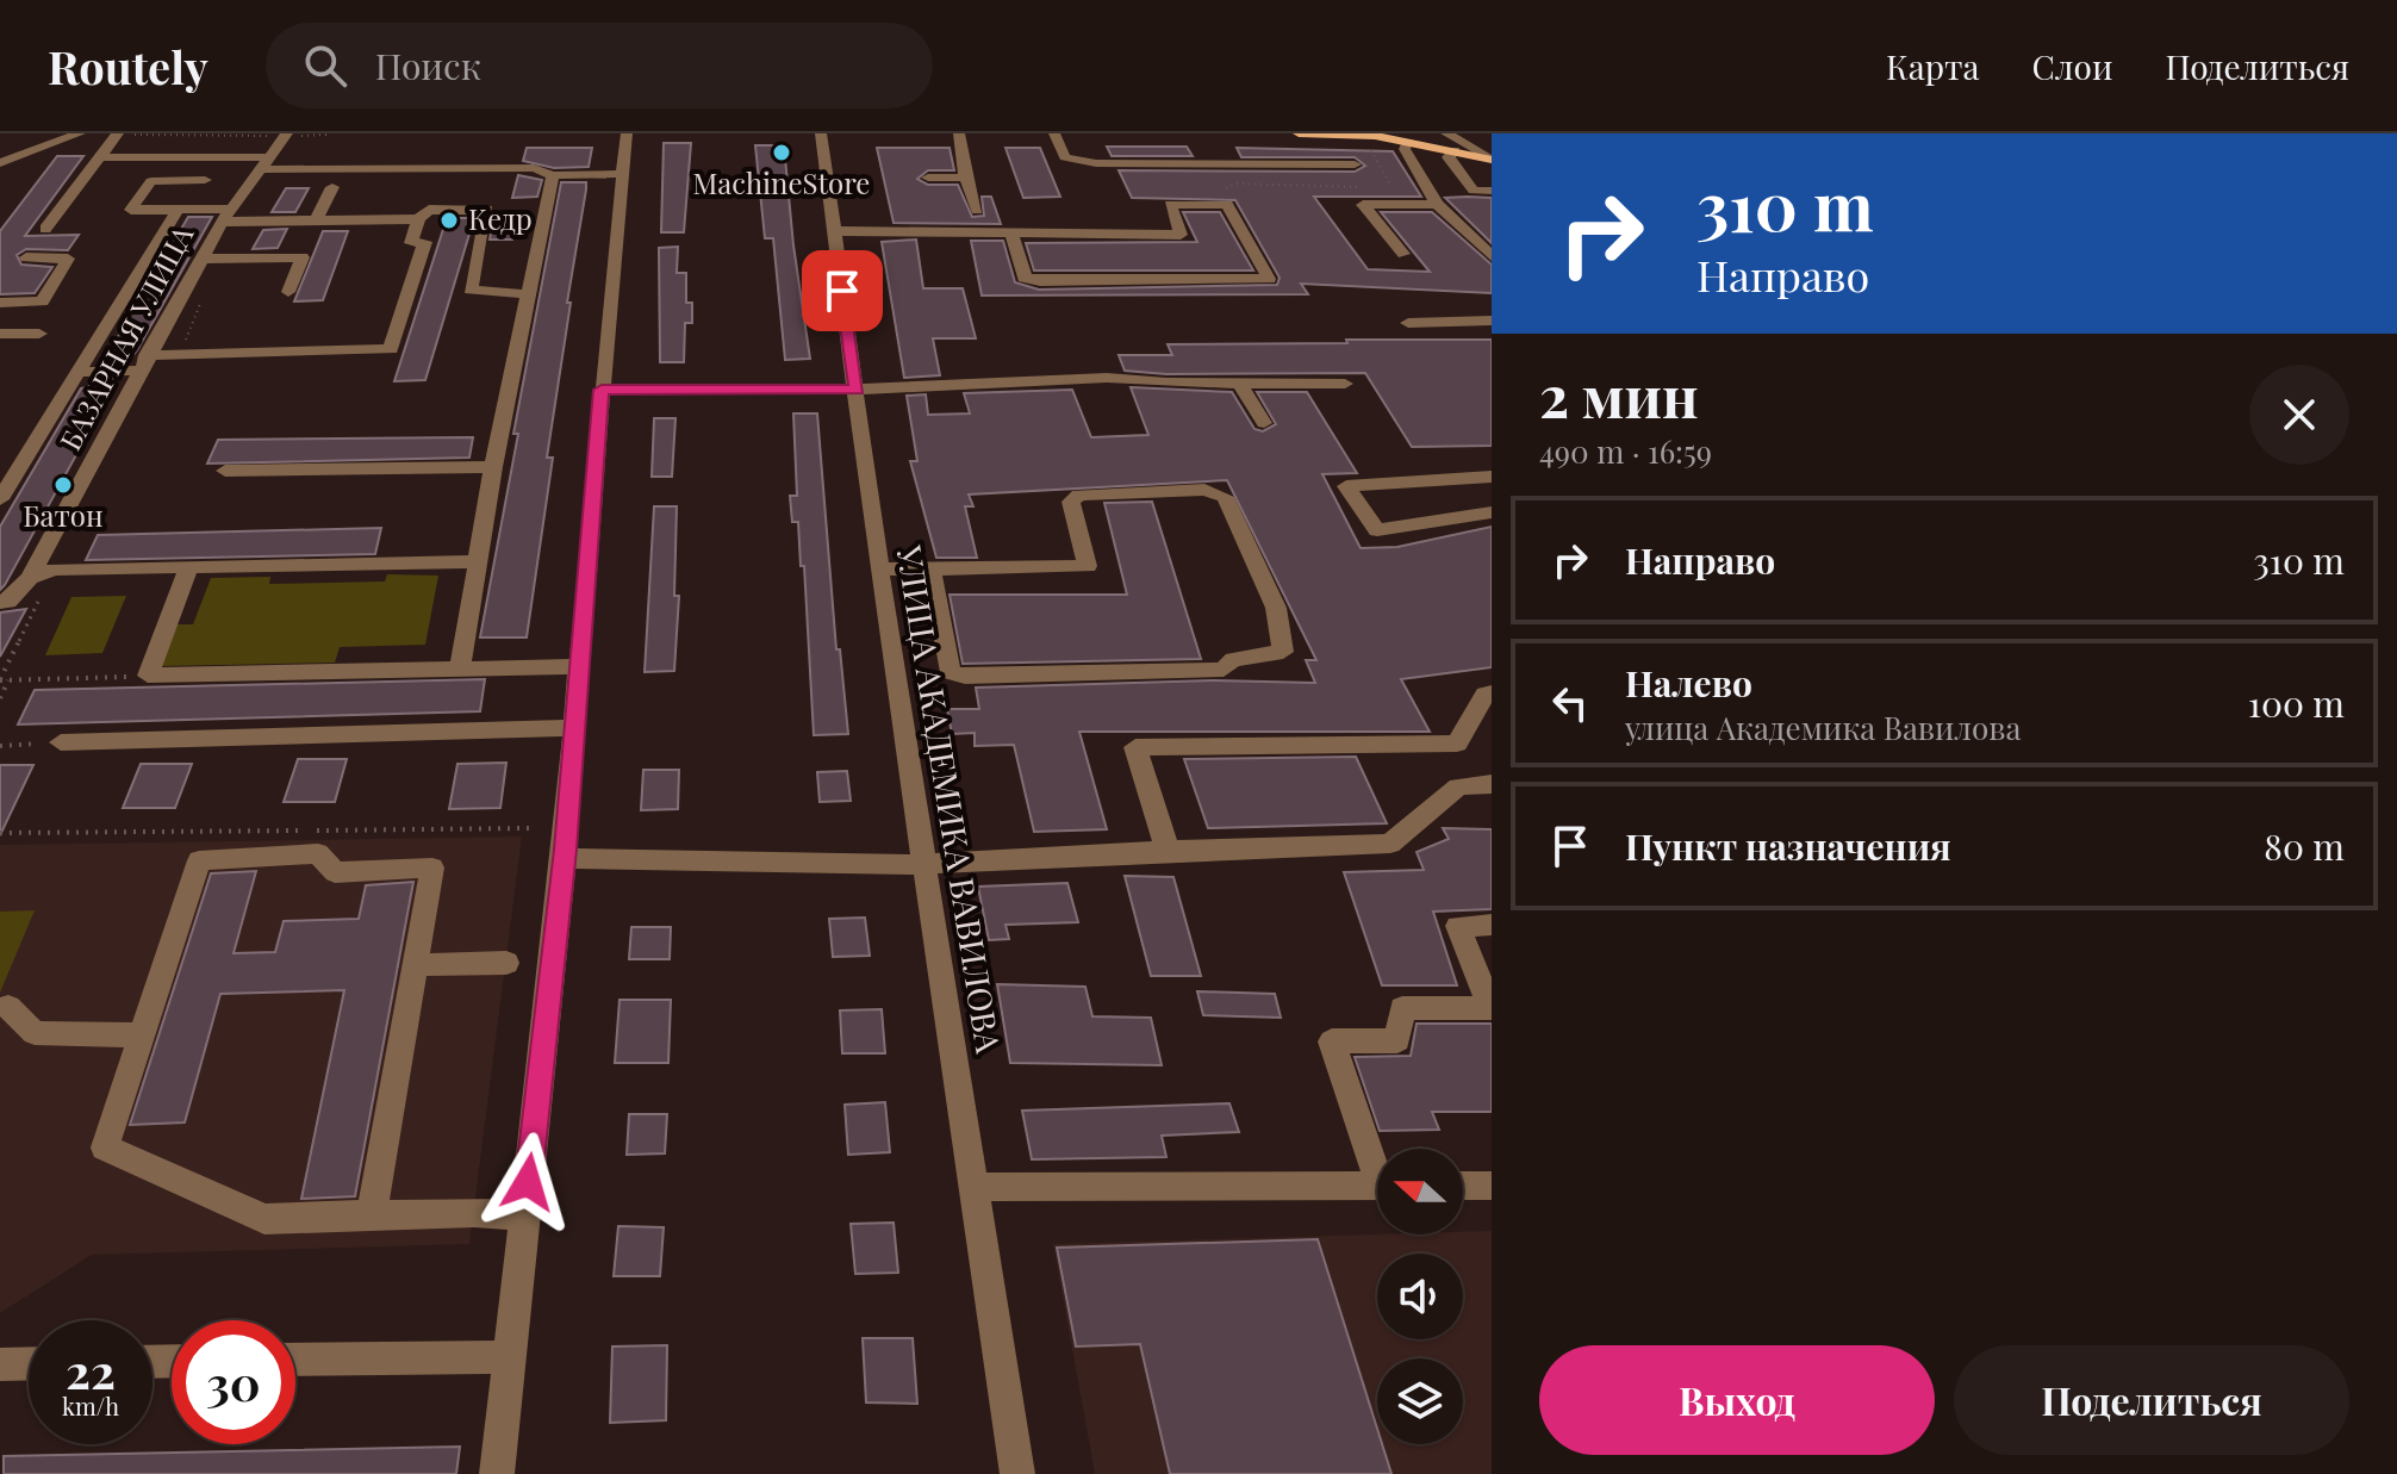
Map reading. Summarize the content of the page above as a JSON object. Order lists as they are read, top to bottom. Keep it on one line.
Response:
{"streets":{"street":["БАЗАРНАЯ УЛИЦА","УЛИЦА АКАДЕМИКА ВАВИЛОВА"]},"places":["MachineStore","Кедр","Батон"],"north":"left","page":{"header":"Routely","search":"Поиск","nav":["Карта","Слои","Поделиться"],"turn":["310 m","Направо"],"heading":["2 мин","490 m · 16:59"],"list":[{"name":"Направо","value":"310 m"},{"name":"Налево","note":"улица Академика Вавилова","value":"100 m"},{"name":"Пункт назначения","value":"80 m"}],"speed":"22 km/h","limit":"30","buttons":["Выход","Поделиться"]}}
